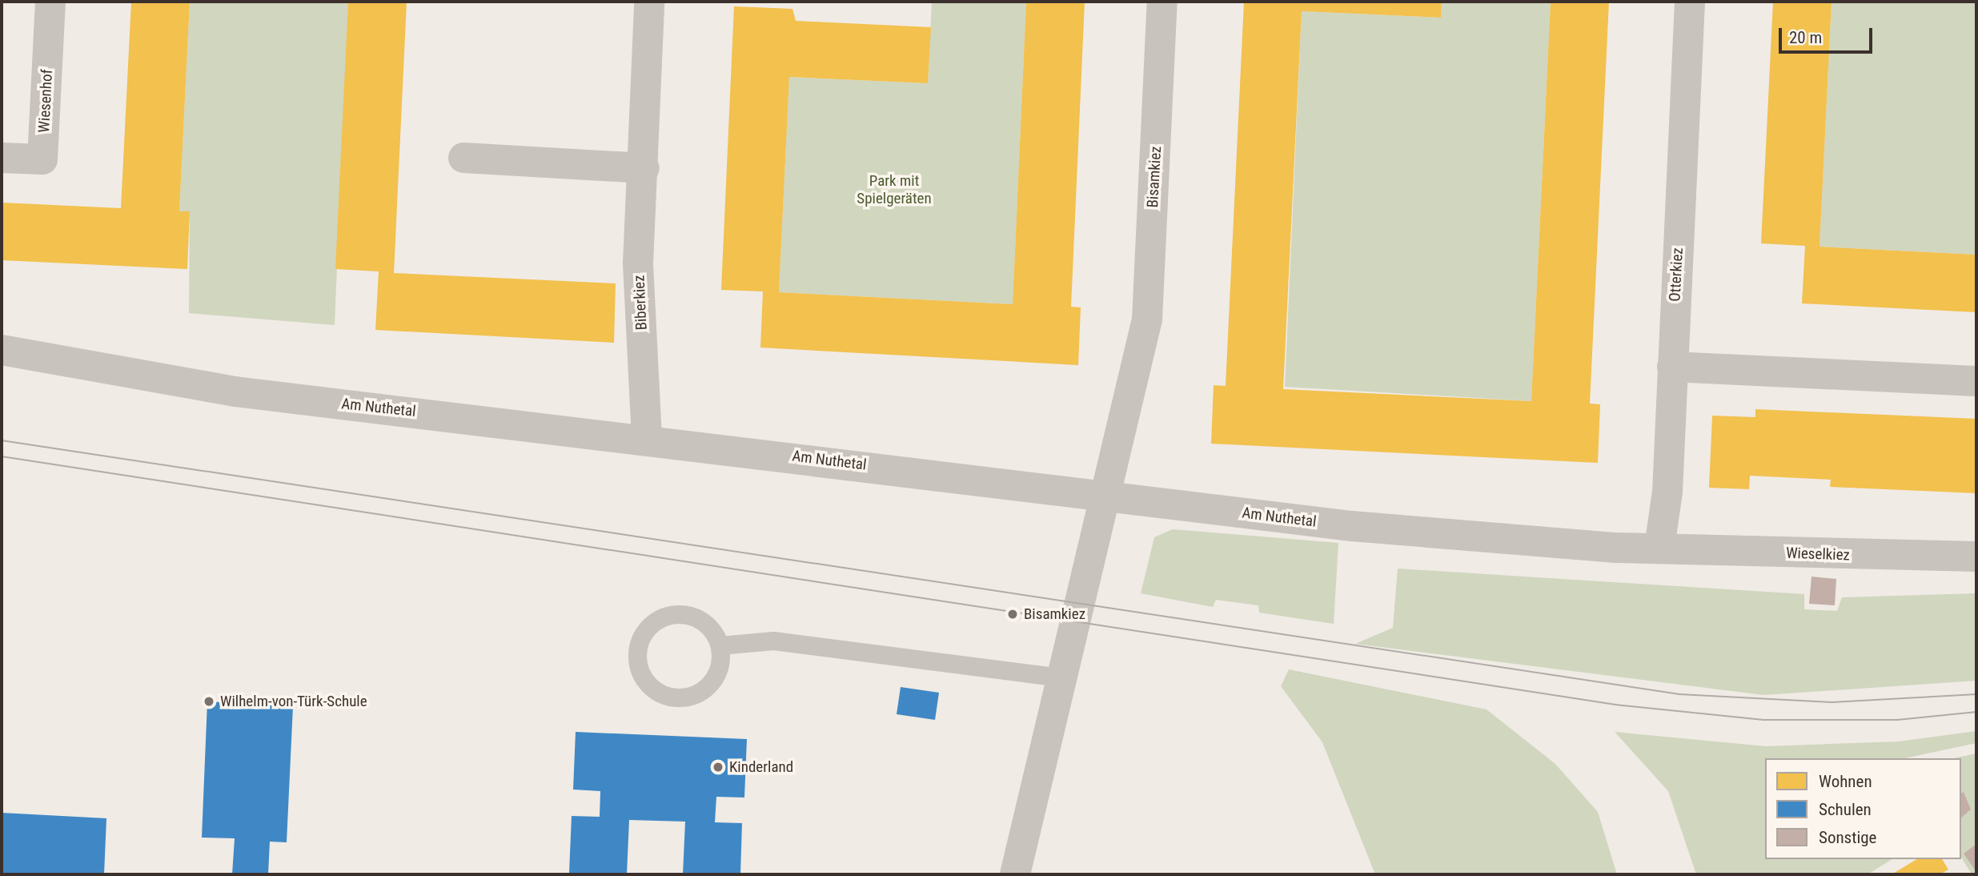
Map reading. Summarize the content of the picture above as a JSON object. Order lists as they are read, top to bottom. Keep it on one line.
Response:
{"streets":{"street":["Wiesenhof","Bisamkiez","Otterkiez","Biberkiez","Am Nuthetal","Wieselkiez"]},"crossings":[["Bisamkiez","Am Nuthetal"],["Otterkiez","Am Nuthetal"],["Otterkiez","Wieselkiez"],["Biberkiez","Am Nuthetal"],["Am Nuthetal","Wieselkiez"]],"parks":["Park mit Spielgeräten"],"places":["Bisamkiez","Wilhelm-von-Türk-Schule","Kinderland"],"legend":["Wohnen","Schulen","Sonstige"],"scale_bar":"20 m"}
